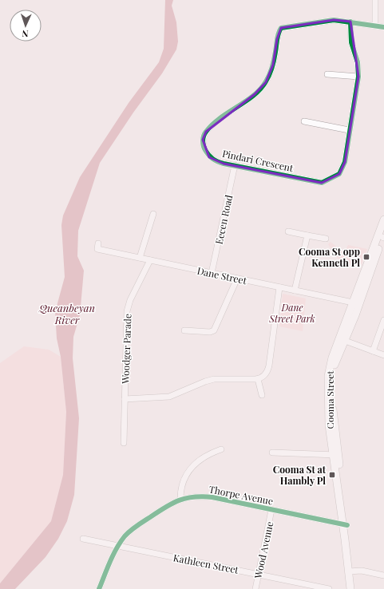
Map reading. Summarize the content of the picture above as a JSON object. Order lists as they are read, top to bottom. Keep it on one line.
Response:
{"streets":{"main road":["Cooma Street"],"street":["Pindari Crescent","Eecen Road","Dane Street","Woodger Parade","Thorpe Avenue","Wood Avenue","Kathleen Street"]},"crossings":[["Pindari Crescent","Eecen Road"],["Eecen Road","Dane Street"],["Dane Street","Woodger Parade"],["Dane Street","Cooma Street"],["Cooma Street","Thorpe Avenue"],["Thorpe Avenue","Wood Avenue"],["Thorpe Avenue","Kathleen Street"],["Wood Avenue","Kathleen Street"]],"water":["Queanbeyan River"],"parks":["Dane Street Park"],"places":{"transit":["Cooma St opp Kenneth Pl","Cooma St at Hambly Pl"]},"north":"bottom"}
